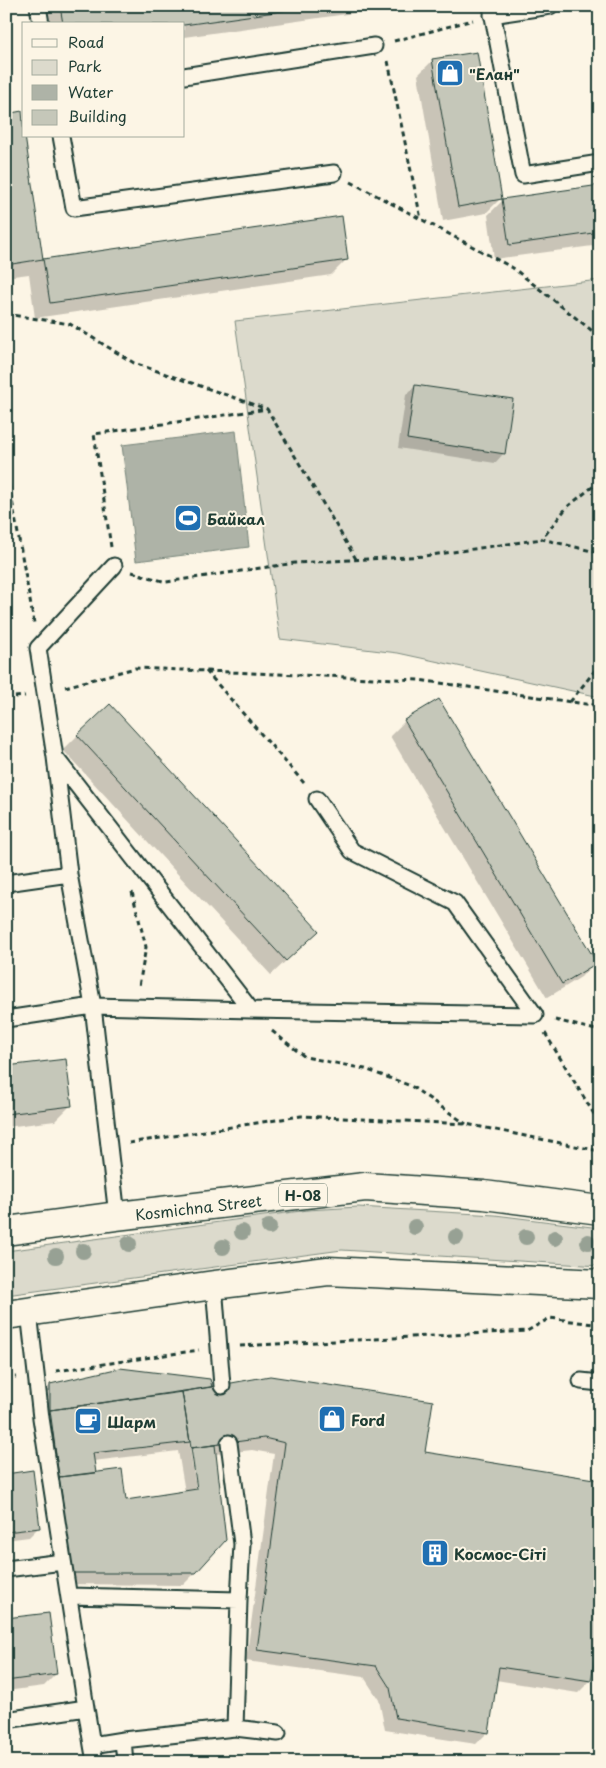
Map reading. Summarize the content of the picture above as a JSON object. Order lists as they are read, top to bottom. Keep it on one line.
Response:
{"streets":{"main road":["Н-08","Kosmichna Street"]},"places":{"shop":["\"Елан\"","Ford"],"sports":["Байкал"],"cafe":["Шарм"],"building":["Космос-Сіті"]},"legend":["Road","Park","Water","Building"]}
